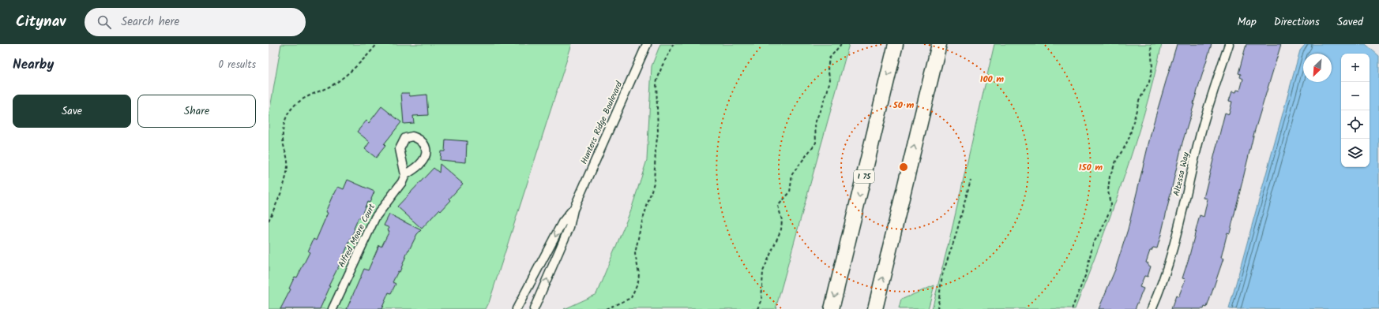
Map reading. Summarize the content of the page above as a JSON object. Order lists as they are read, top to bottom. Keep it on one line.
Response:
{"streets":{"highway":["I 75"],"street":["Hunters Ridge Boulevard","Altessa Way","Alfred Moore Court"]},"north":"bottom left","page":{"header":"Citynav","search":"Search here","nav":["Map","Directions","Saved"],"heading":["Nearby","0 results"],"map_buttons":["+","−"],"buttons":["Save","Share"]},"rings":["100 m","50 m","150 m"]}
